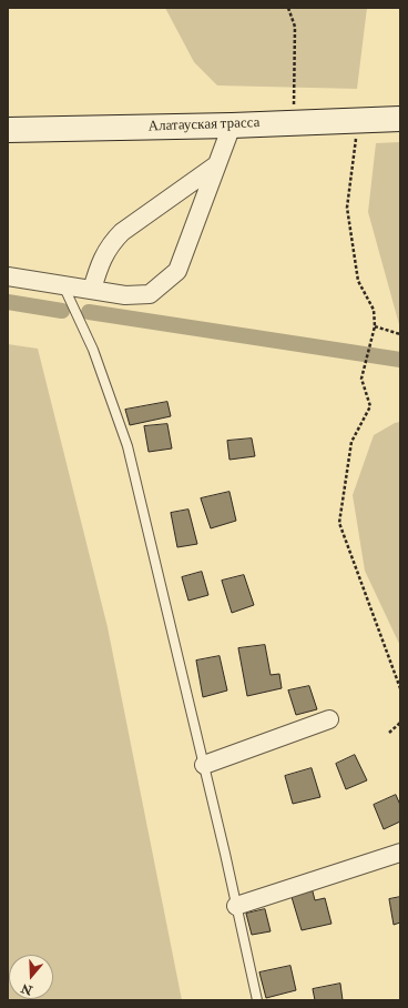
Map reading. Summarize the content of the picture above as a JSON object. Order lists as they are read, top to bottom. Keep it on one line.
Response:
{"streets":{"street":["Алатауская трасса"]},"north":"bottom"}
